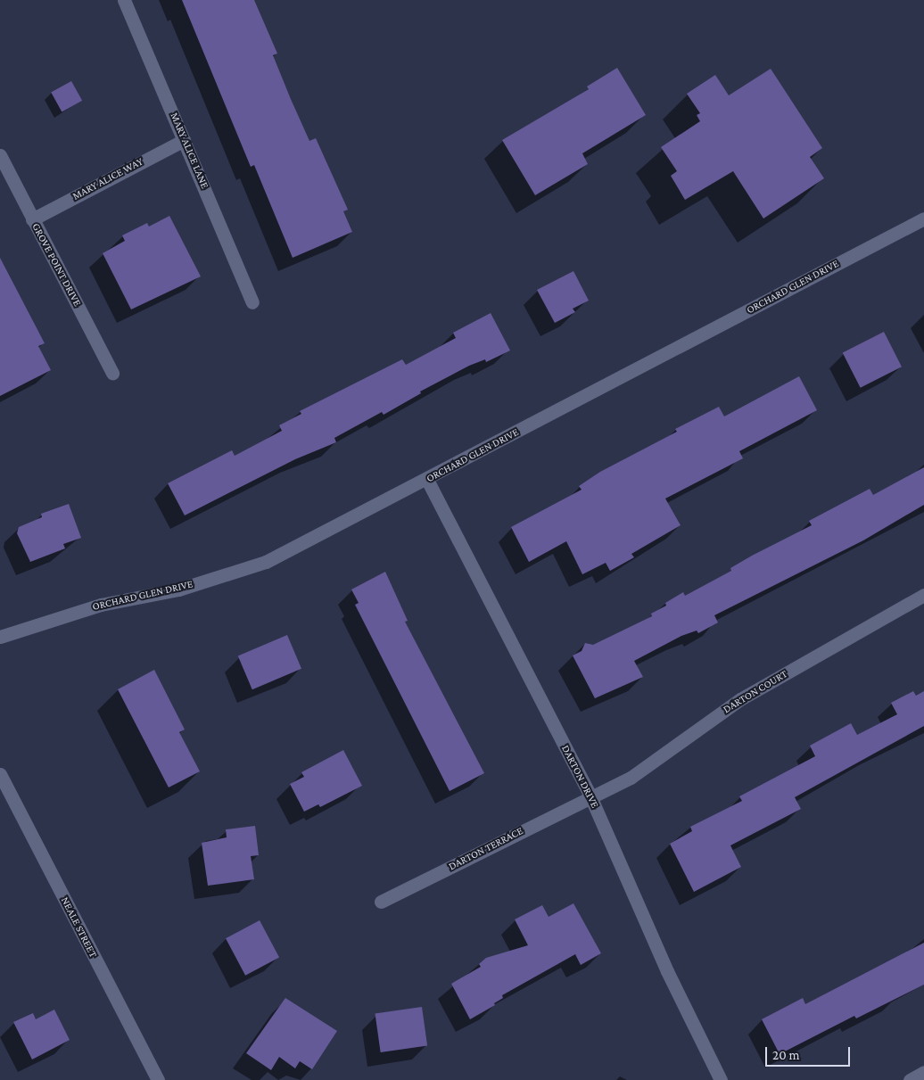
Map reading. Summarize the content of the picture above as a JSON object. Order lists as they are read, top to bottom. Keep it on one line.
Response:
{"streets":{"street":["MARY ALICE LANE","MARY ALICE WAY","GROVE POINT DRIVE","ORCHARD GLEN DRIVE","DARTON COURT","DARTON DRIVE","DARTON TERRACE","NEALE STREET"]},"crossings":[["MARY ALICE LANE","MARY ALICE WAY"],["MARY ALICE WAY","GROVE POINT DRIVE"],["ORCHARD GLEN DRIVE","DARTON DRIVE"],["DARTON COURT","DARTON DRIVE"],["DARTON COURT","DARTON TERRACE"],["DARTON DRIVE","DARTON TERRACE"]],"scale_bar":"20 m"}
